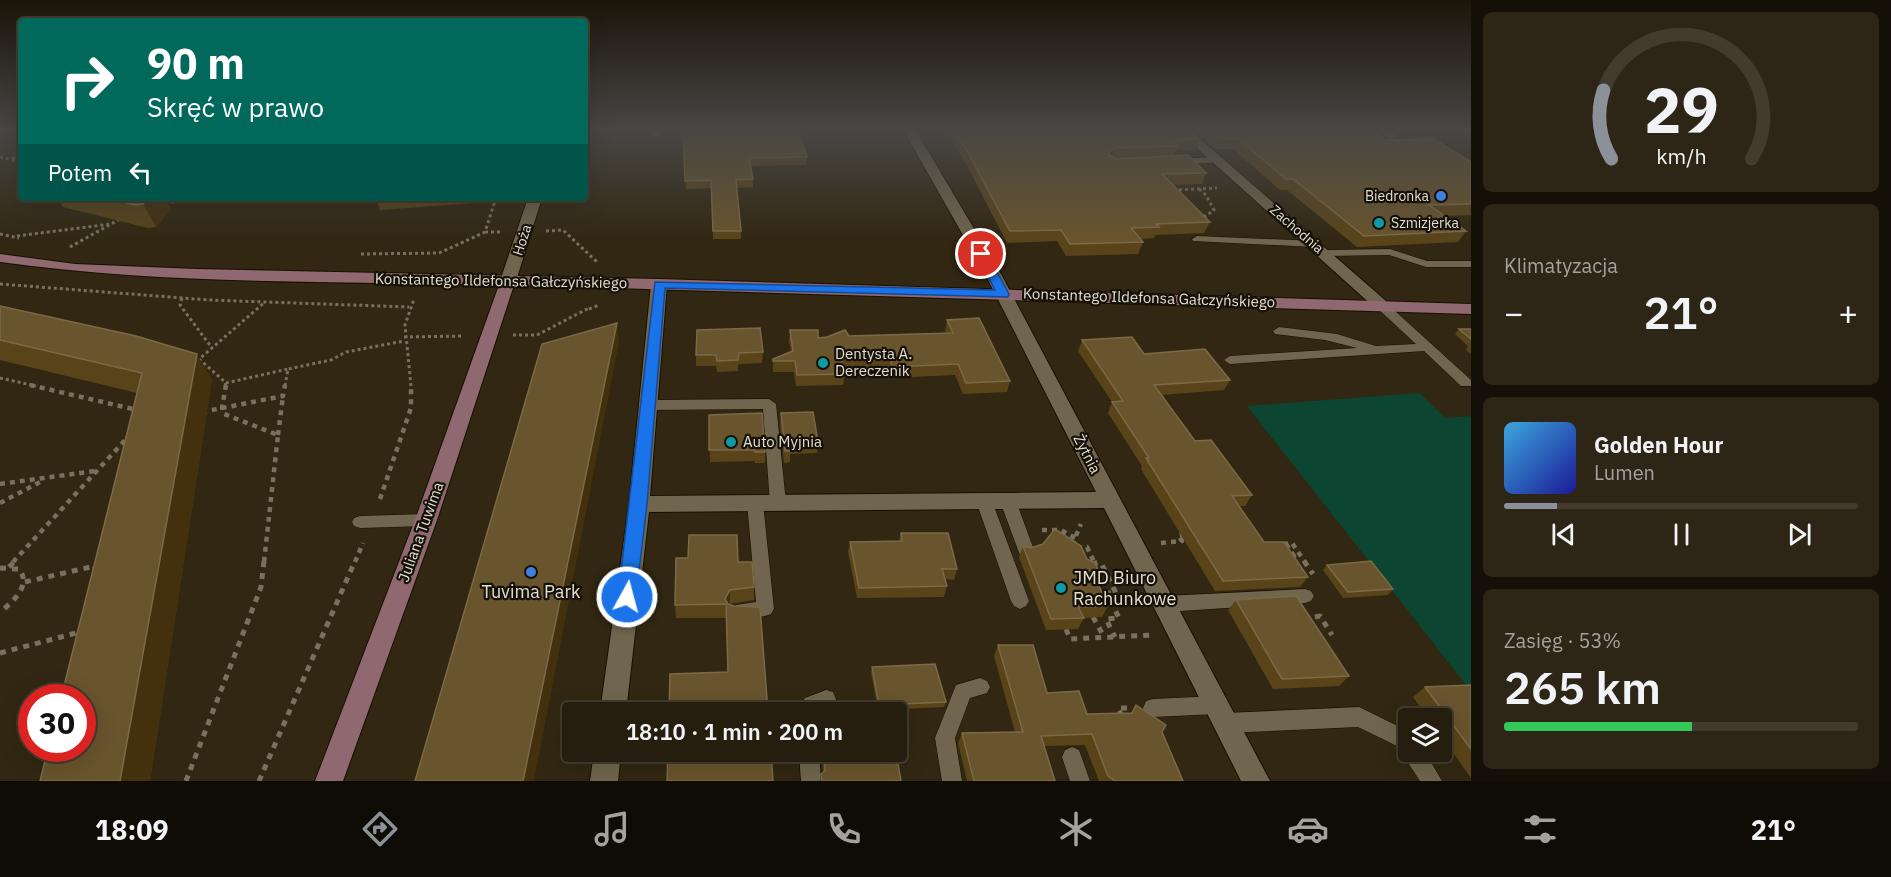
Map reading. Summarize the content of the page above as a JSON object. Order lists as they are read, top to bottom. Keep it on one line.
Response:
{"streets":{"street":["Zachodnia","Hoża","Konstantego Ildefonsa Gałczyńskiego","Żytnia","Juliana Tuwima"]},"crossings":[["Zachodnia","Konstantego Ildefonsa Gałczyńskiego"],["Hoża","Konstantego Ildefonsa Gałczyńskiego"],["Hoża","Juliana Tuwima"],["Konstantego Ildefonsa Gałczyńskiego","Żytnia"],["Konstantego Ildefonsa Gałczyńskiego","Juliana Tuwima"]],"places":["Biedronka","Szmizjerka","Dentysta A. Dereczenik","Auto Myjnia","Tuvima Park","JMD Biuro Rachunkowe"],"page":{"turn":["90 m","Skręć w prawo"],"then":"Potem","tile":["Klimatyzacja",["Zasięg · 53%","265 km"]],"heat":["−","21°","+"],"song":["Golden Hour","Lumen"],"limit":"30","trip":"18:10 · 1 min · 200 m","tabs":["18:09","21°"],"gauge":["29","km/h"]}}
